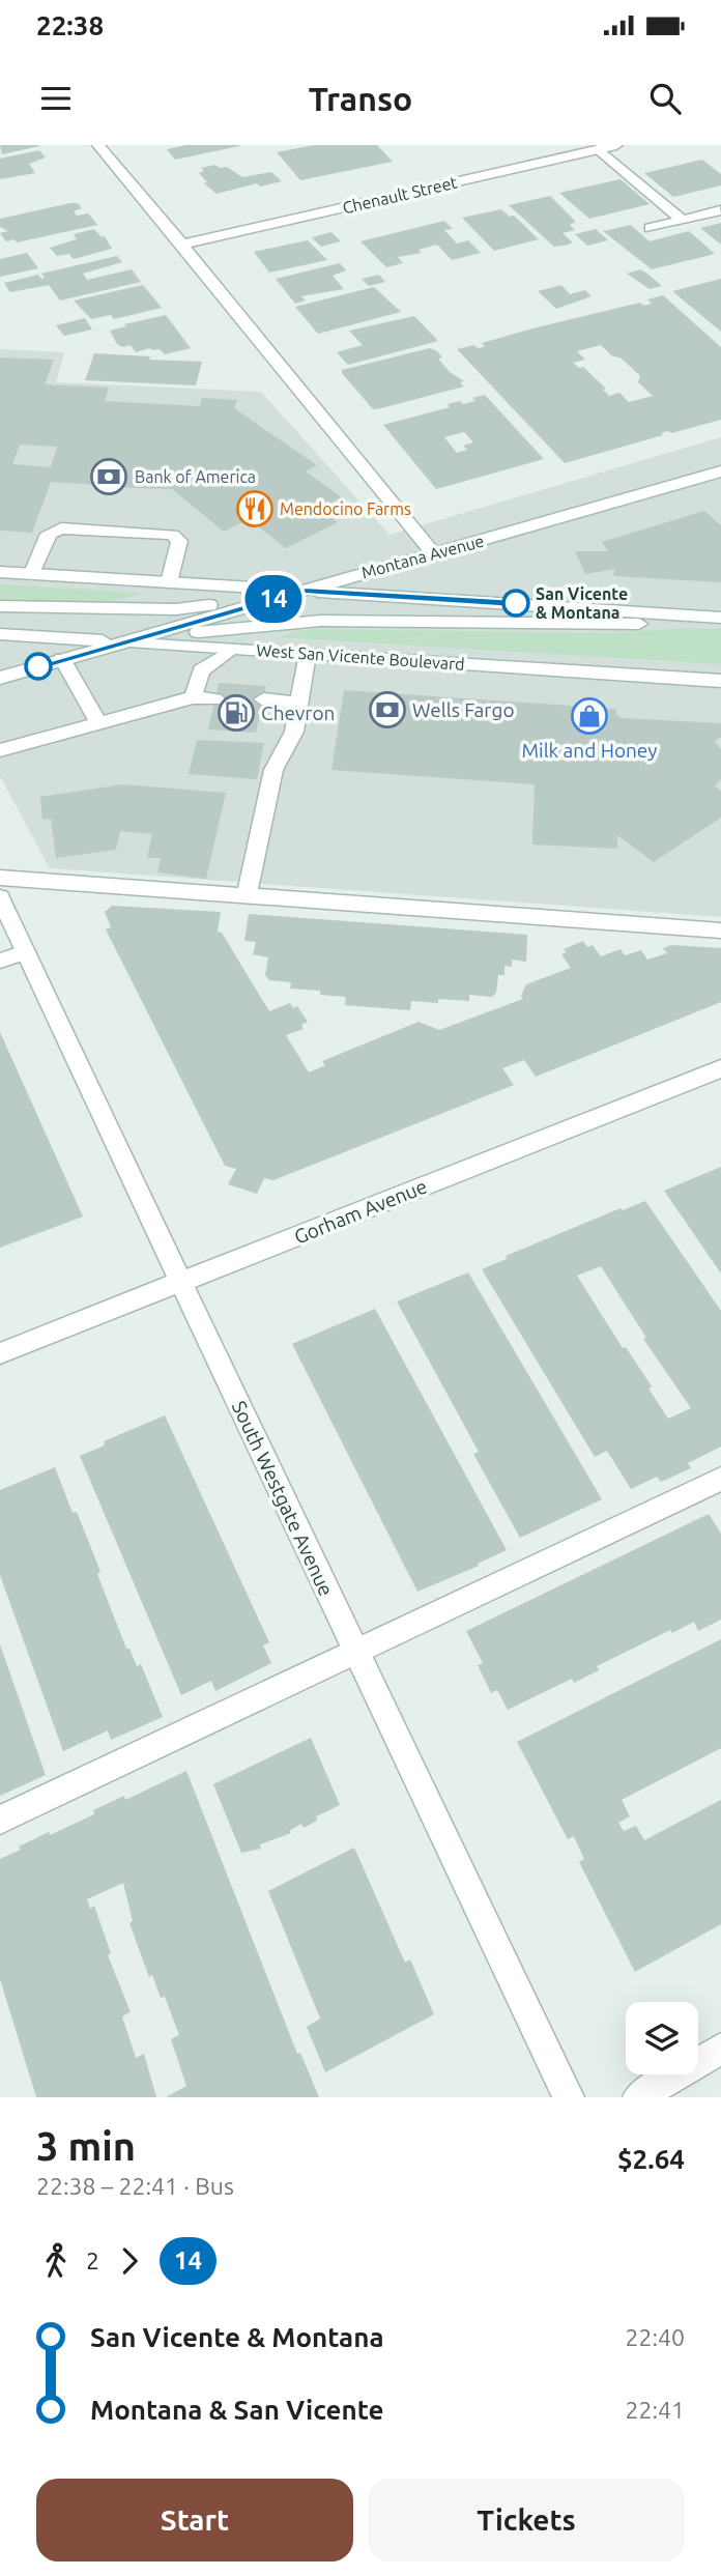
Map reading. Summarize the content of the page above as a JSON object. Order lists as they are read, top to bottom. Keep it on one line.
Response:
{"streets":{"street":["Chenault Street","Montana Avenue","West San Vicente Boulevard","Gorham Avenue","South Westgate Avenue"]},"crossings":[["Montana Avenue","West San Vicente Boulevard"],["Gorham Avenue","South Westgate Avenue"]],"places":{"bank":["Bank of America","Wells Fargo"],"restaurant":["Mendocino Farms"],"other":["San Vicente & Montana"],"fuel station":["Chevron"],"shop":["Milk and Honey"]},"lines":["bus line 14"],"page":{"status":"22:38","header":"Transo","on_map":"14","heading":["3 min","22:38 – 22:41 · Bus","$2.64"],"legs":["2","14"],"list":[{"name":"San Vicente & Montana","value":"22:40"},{"name":"Montana & San Vicente","value":"22:41"}],"buttons":["Start","Tickets"]}}
